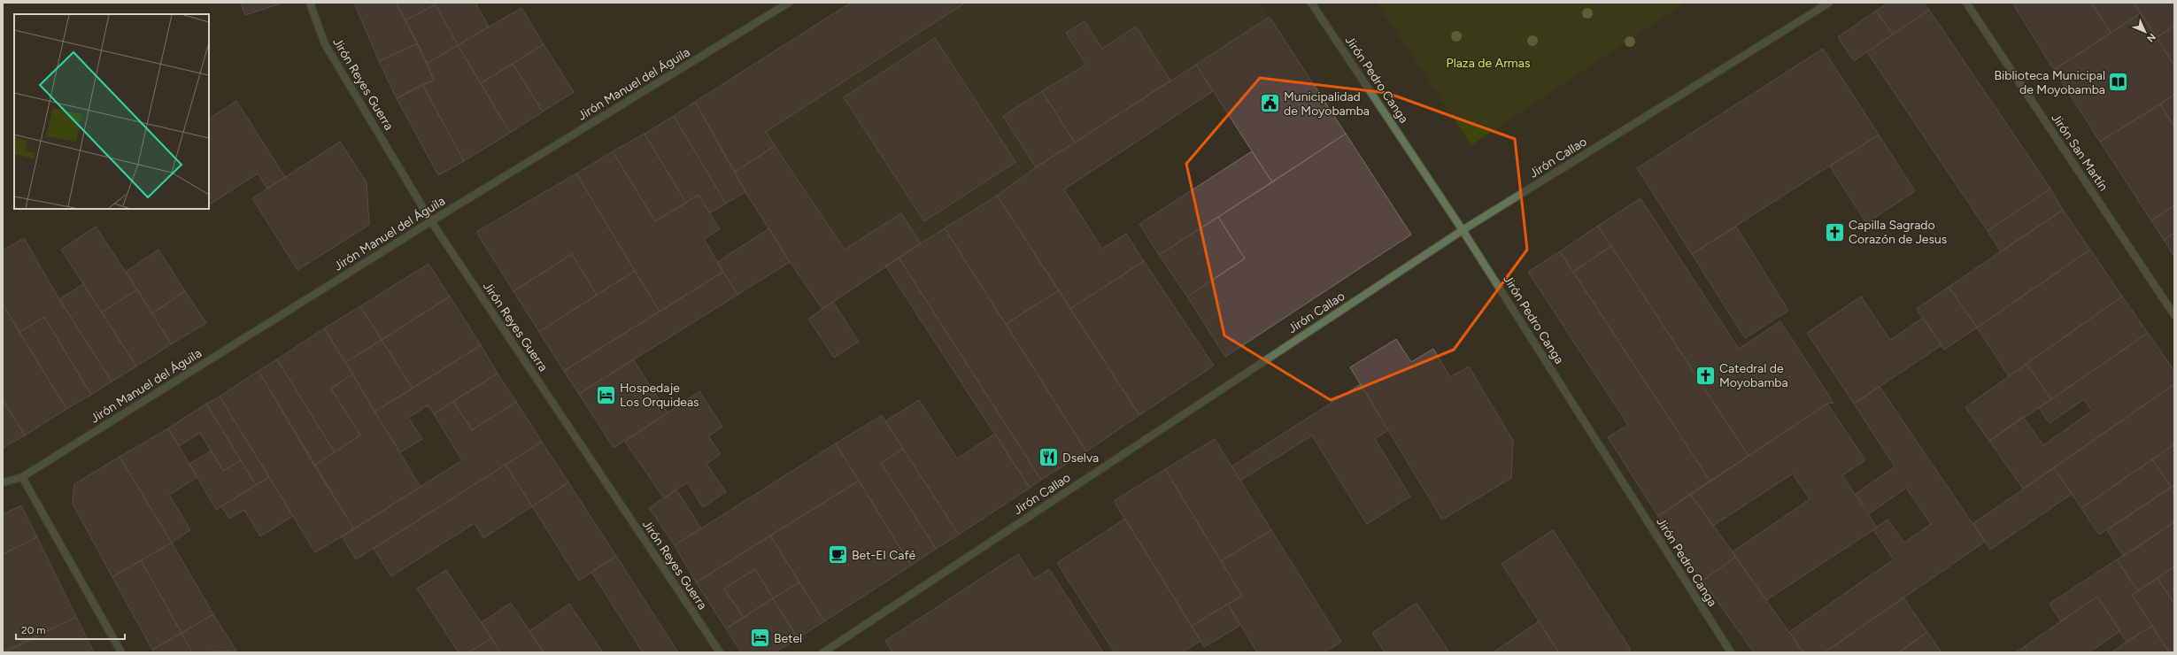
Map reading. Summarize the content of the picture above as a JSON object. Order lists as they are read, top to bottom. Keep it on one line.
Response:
{"streets":{"street":["Jirón Pedro Canga","Jirón Reyes Guerra","Jirón Manuel del Águila","Jirón San Martín","Jirón Callao"]},"crossings":[["Jirón Pedro Canga","Jirón Callao"],["Jirón Reyes Guerra","Jirón Manuel del Águila"]],"parks":["Plaza de Armas"],"places":{"library":["Biblioteca Municipal de Moyobamba"],"public building":["Municipalidad de Moyobamba"],"church":["Capilla Sagrado Corazón de Jesus","Catedral de Moyobamba"],"hotel":["Hospedaje Los Orquideas","Betel"],"restaurant":["Dselva"],"cafe":["Bet-El Café"]},"scale_bar":"20 m","north":"bottom right"}
